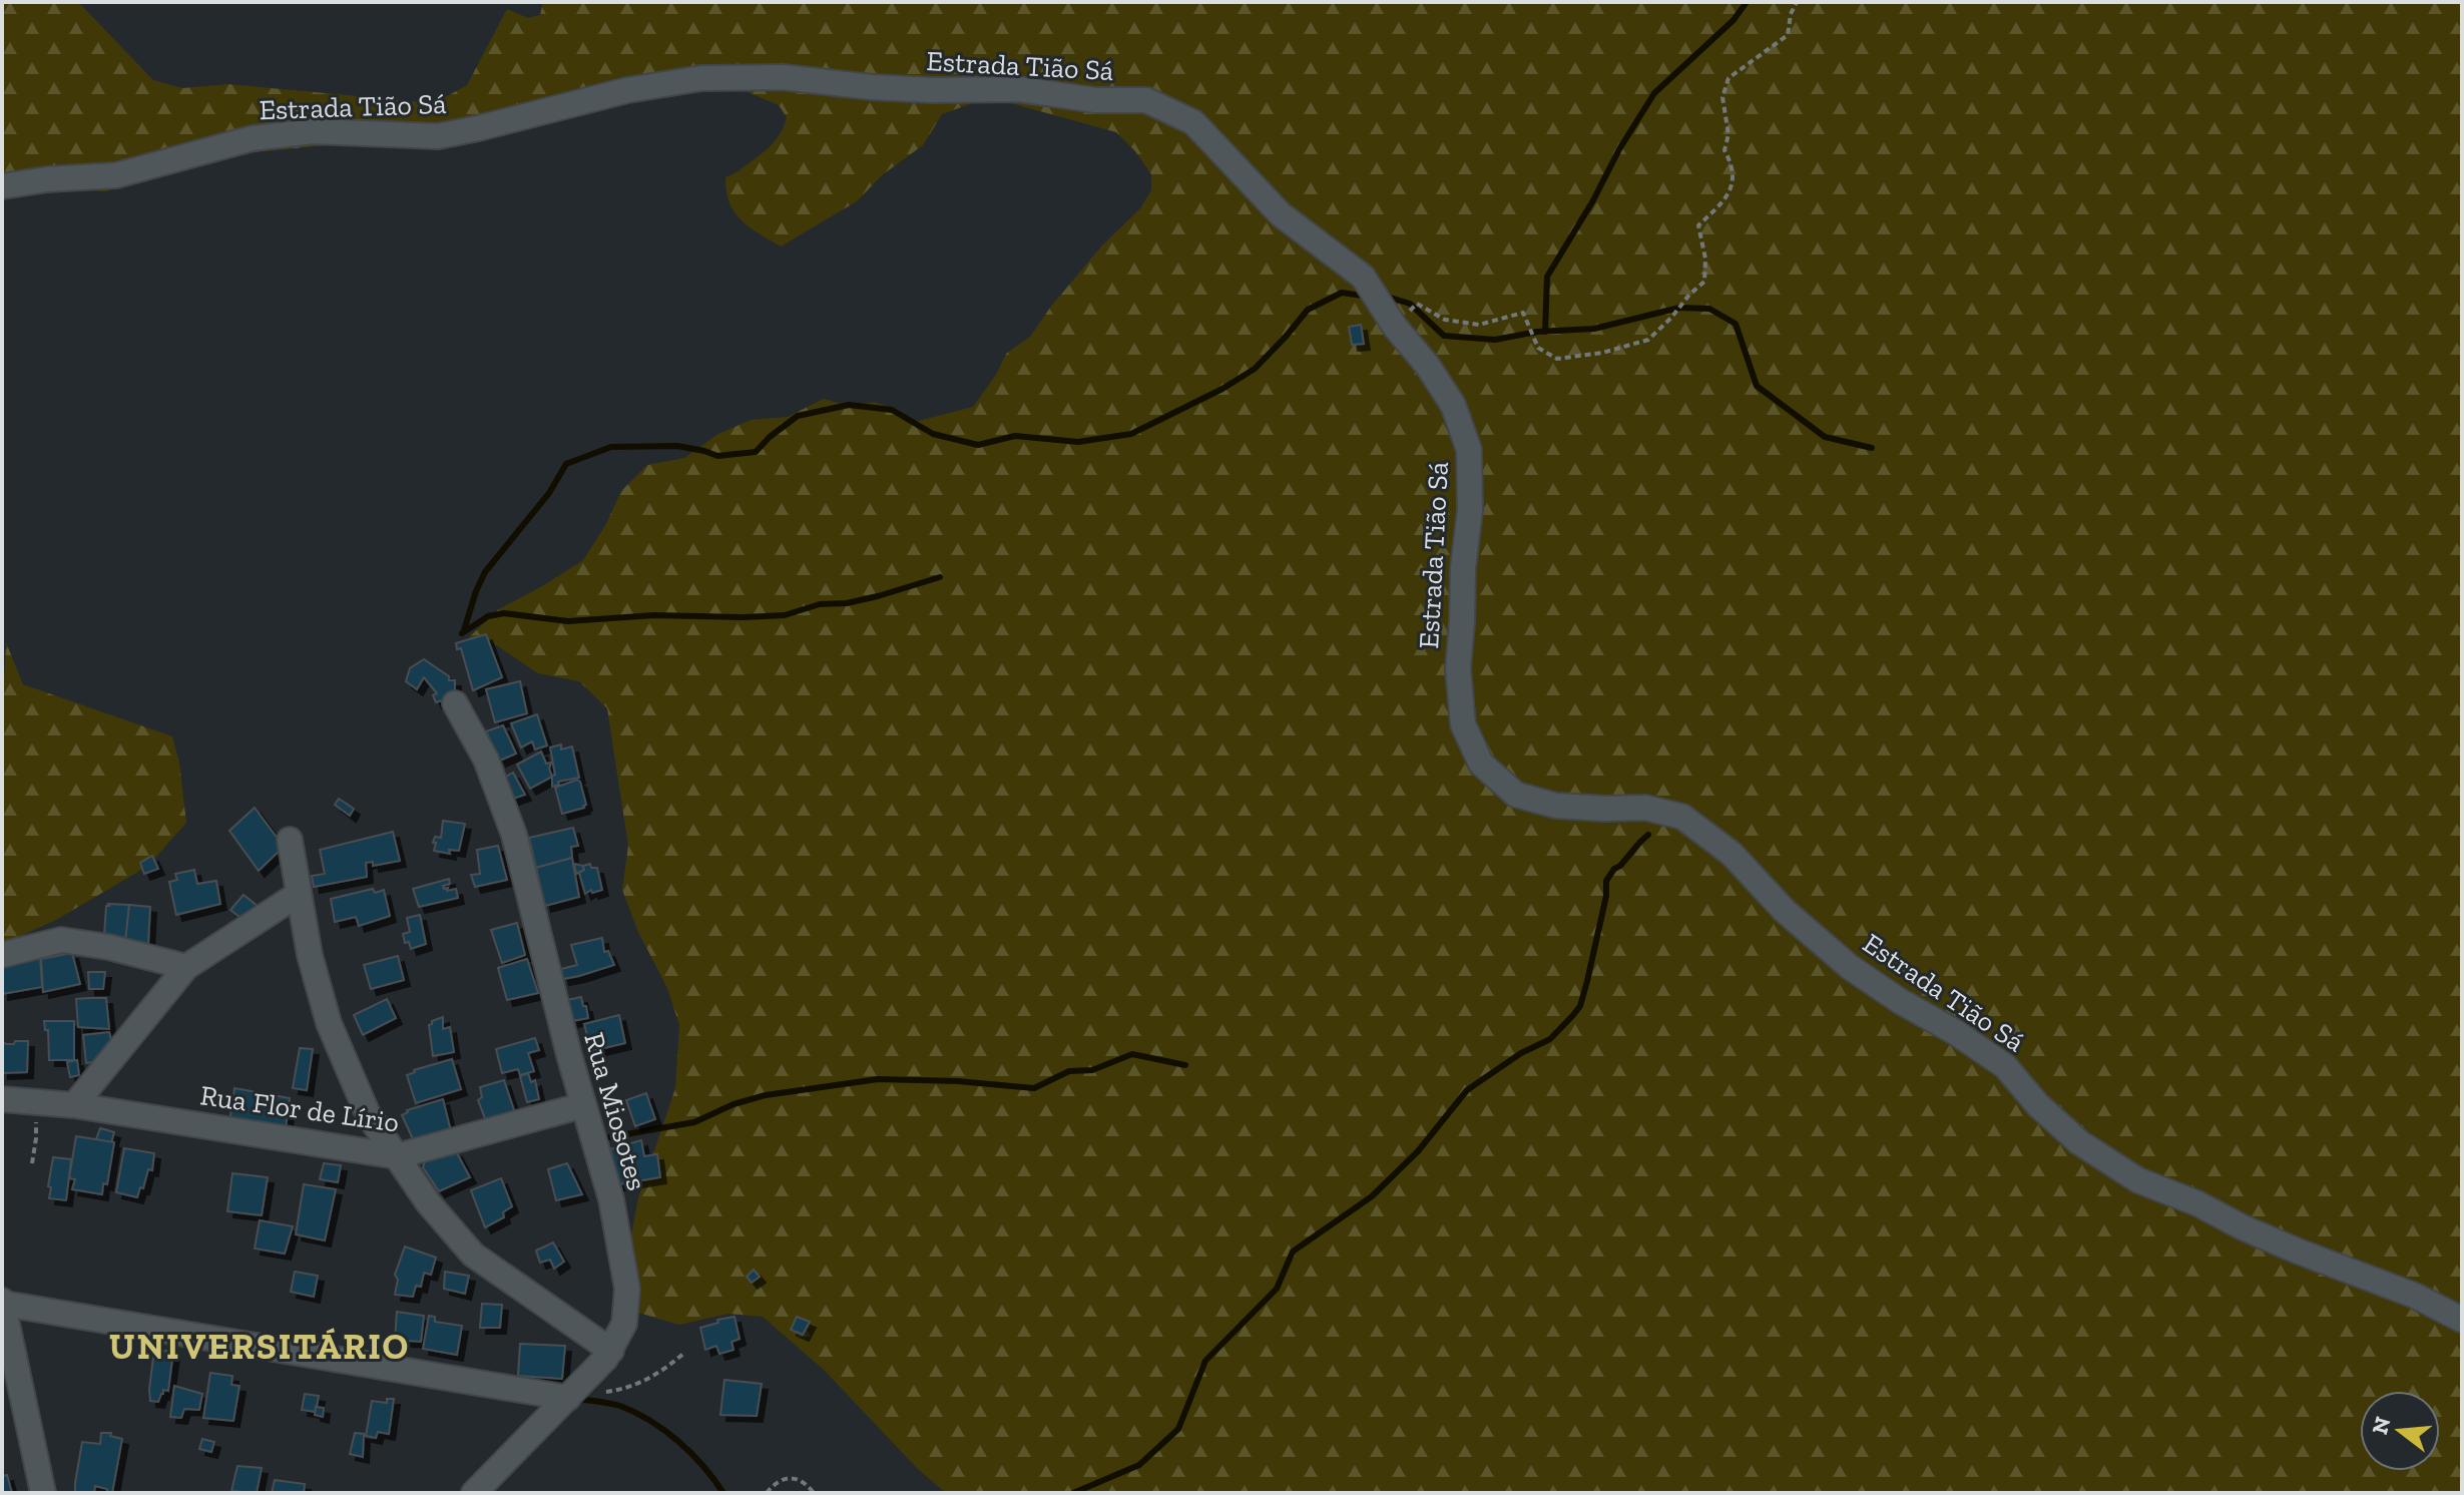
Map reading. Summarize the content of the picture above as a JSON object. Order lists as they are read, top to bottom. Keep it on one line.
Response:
{"streets":{"street":["Estrada Tião Sá","Rua Flor de Lírio","Rua Miosotes"]},"crossings":[["Rua Flor de Lírio","Rua Miosotes"]],"districts":["UNIVERSITÁRIO"],"north":"left"}
